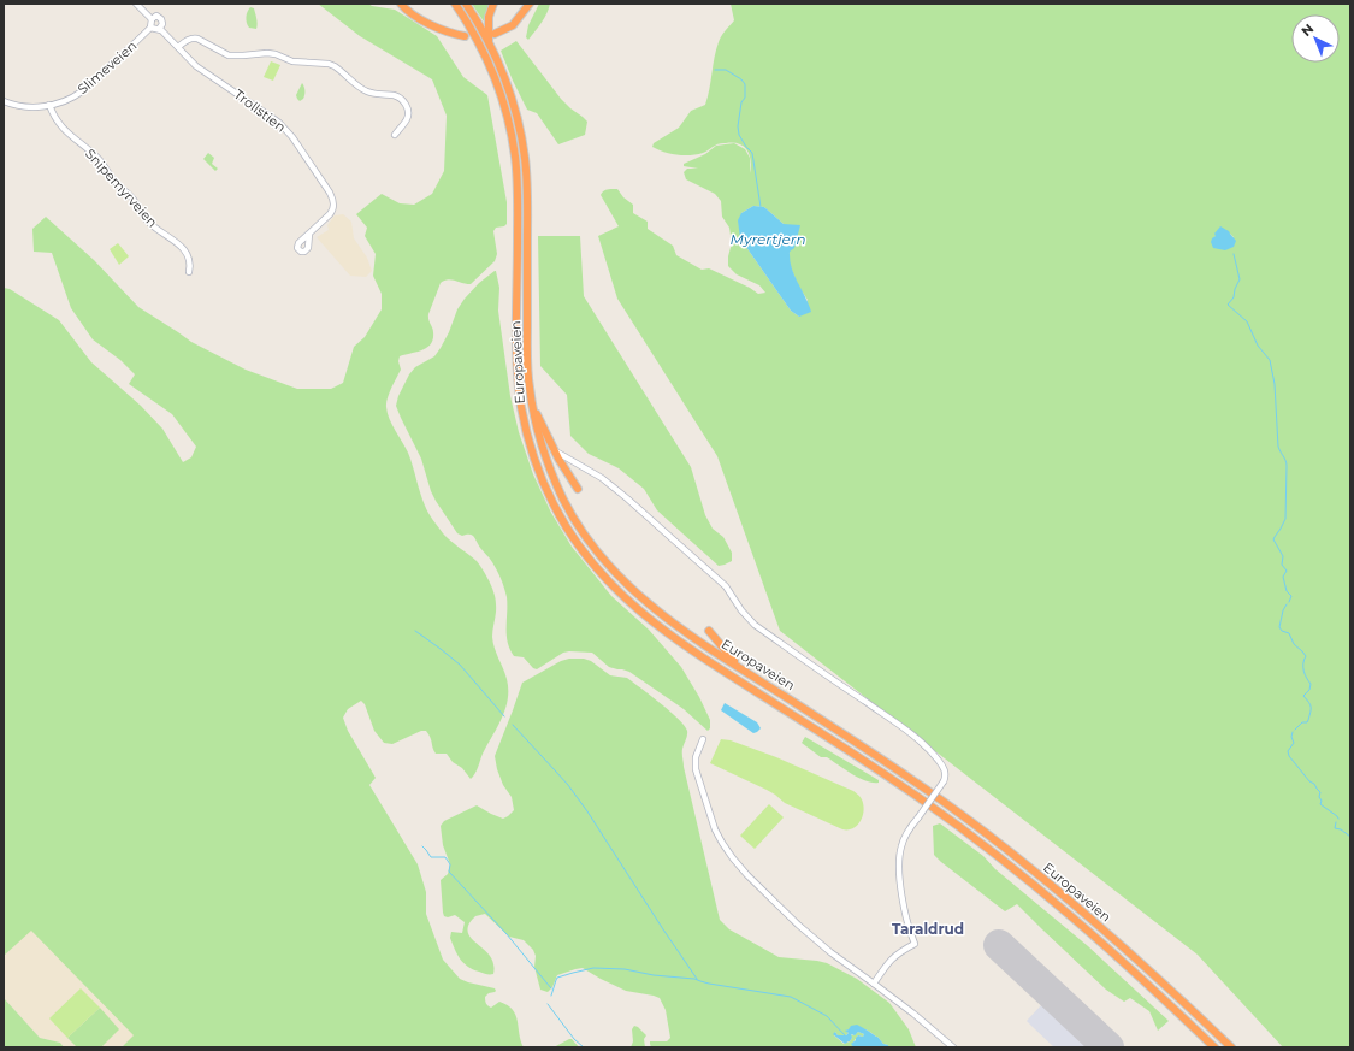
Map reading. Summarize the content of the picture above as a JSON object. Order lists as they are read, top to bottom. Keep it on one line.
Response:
{"streets":{"highway":["Europaveien"],"street":["Slimeveien","Trollstien","Snipemyrveien"]},"crossings":[["Slimeveien","Trollstien"],["Slimeveien","Snipemyrveien"]],"districts":["Taraldrud"],"water":["Myrertjern"],"north":"top left"}
